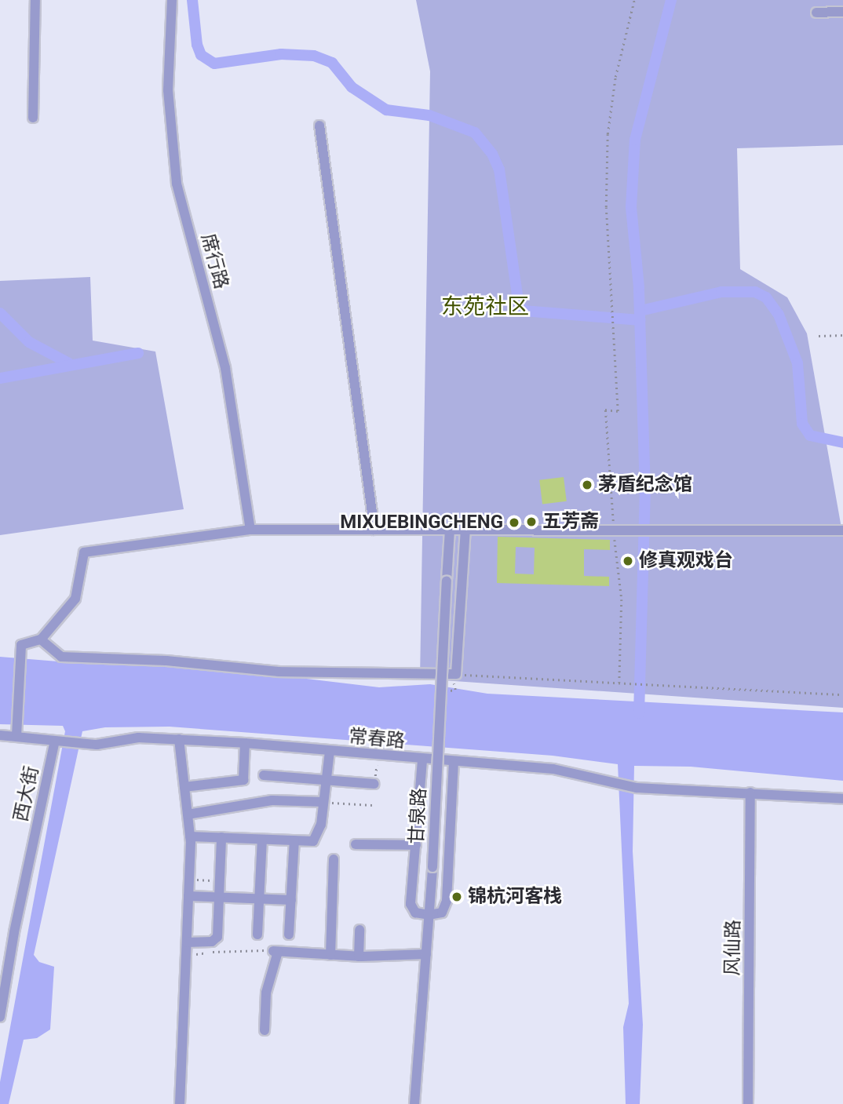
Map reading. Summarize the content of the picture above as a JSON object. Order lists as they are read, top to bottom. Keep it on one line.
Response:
{"streets":{"street":["席行路","常春路","西大街","甘泉路","风仙路"]},"crossings":[["常春路","西大街"],["常春路","风仙路"]],"districts":["东苑社区"],"places":["茅盾纪念馆","五芳斋","MIXUEBINGCHENG","修真观戏台","锦杭河客栈"]}
